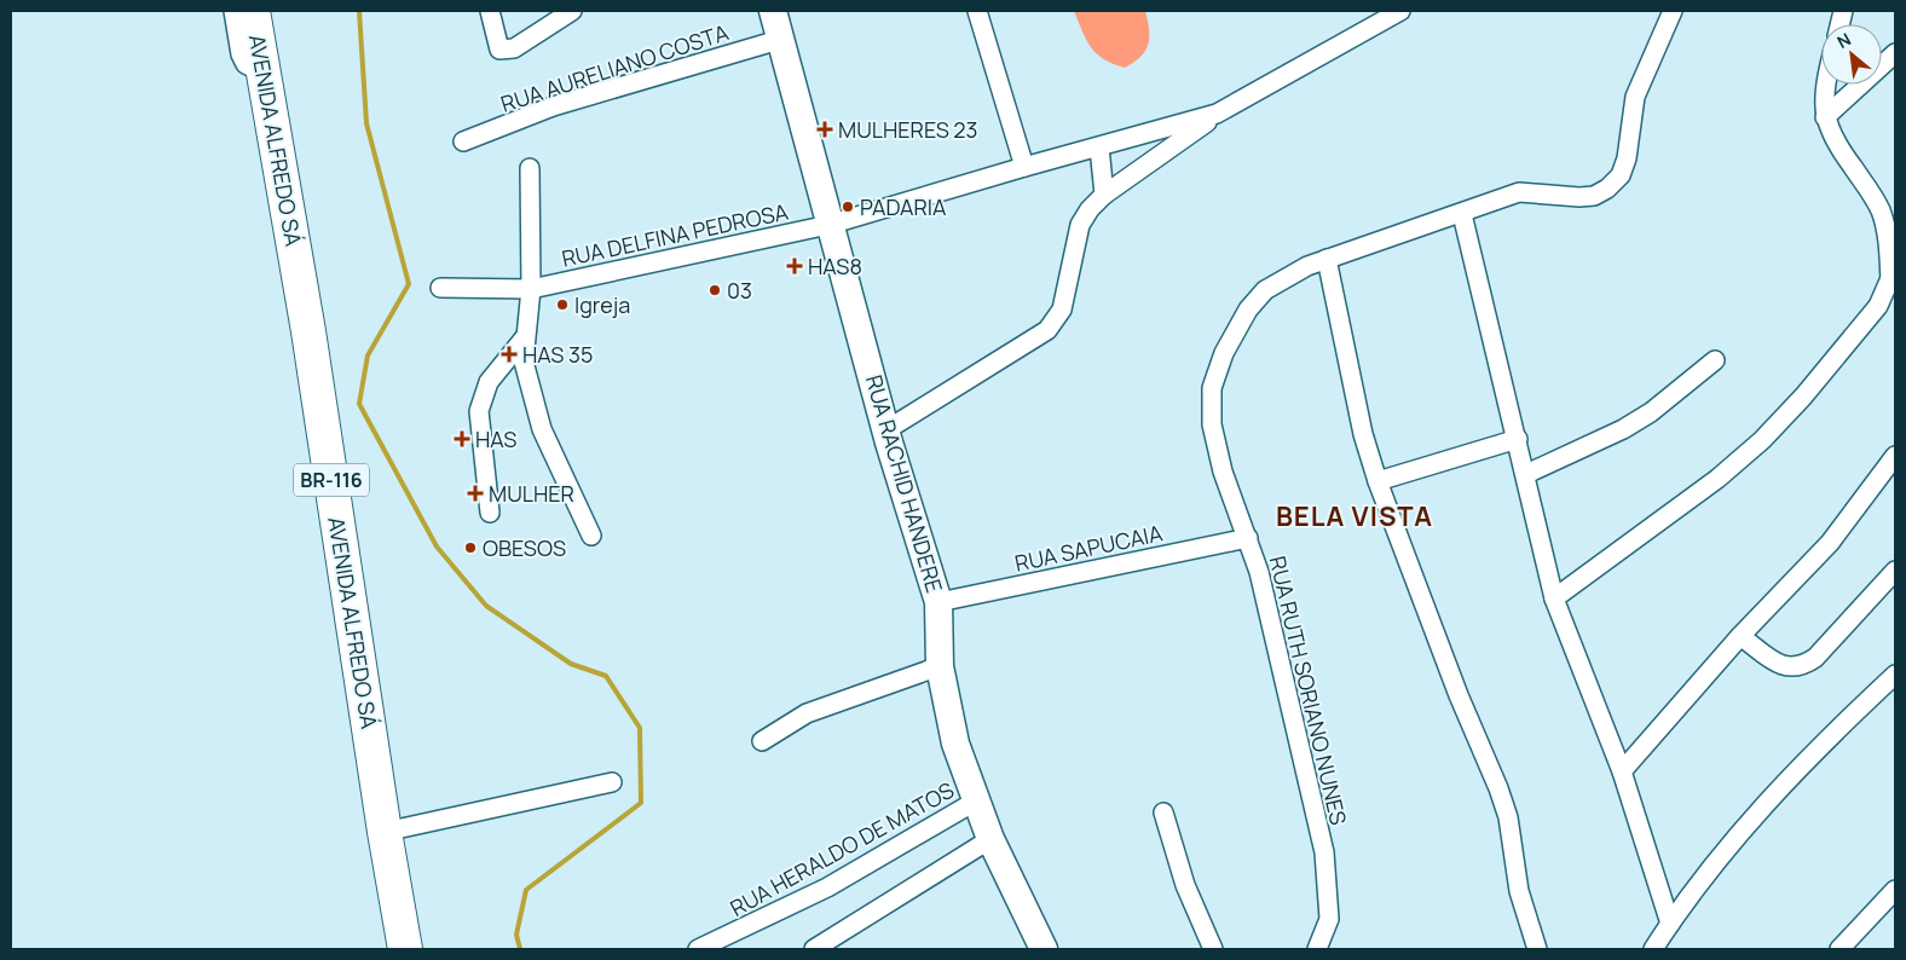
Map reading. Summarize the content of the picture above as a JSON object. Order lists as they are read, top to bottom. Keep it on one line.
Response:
{"streets":{"highway":["AVENIDA ALFREDO SÁ","BR-116"],"street":["RUA AURELIANO COSTA","RUA DELFINA PEDROSA","RUA RACHID HANDERE","RUA SAPUCAIA","RUA RUTH SORIANO NUNES","RUA HERALDO DE MATOS"]},"crossings":[["RUA AURELIANO COSTA","RUA RACHID HANDERE"],["RUA DELFINA PEDROSA","RUA RACHID HANDERE"],["RUA RACHID HANDERE","RUA SAPUCAIA"],["RUA RACHID HANDERE","RUA HERALDO DE MATOS"],["RUA SAPUCAIA","RUA RUTH SORIANO NUNES"]],"districts":["BELA VISTA"],"places":{"health":["MULHERES 23","HAS8","HAS 35","HAS","MULHER"],"other":["PADARIA","03","Igreja","OBESOS"]},"north":"top left"}
